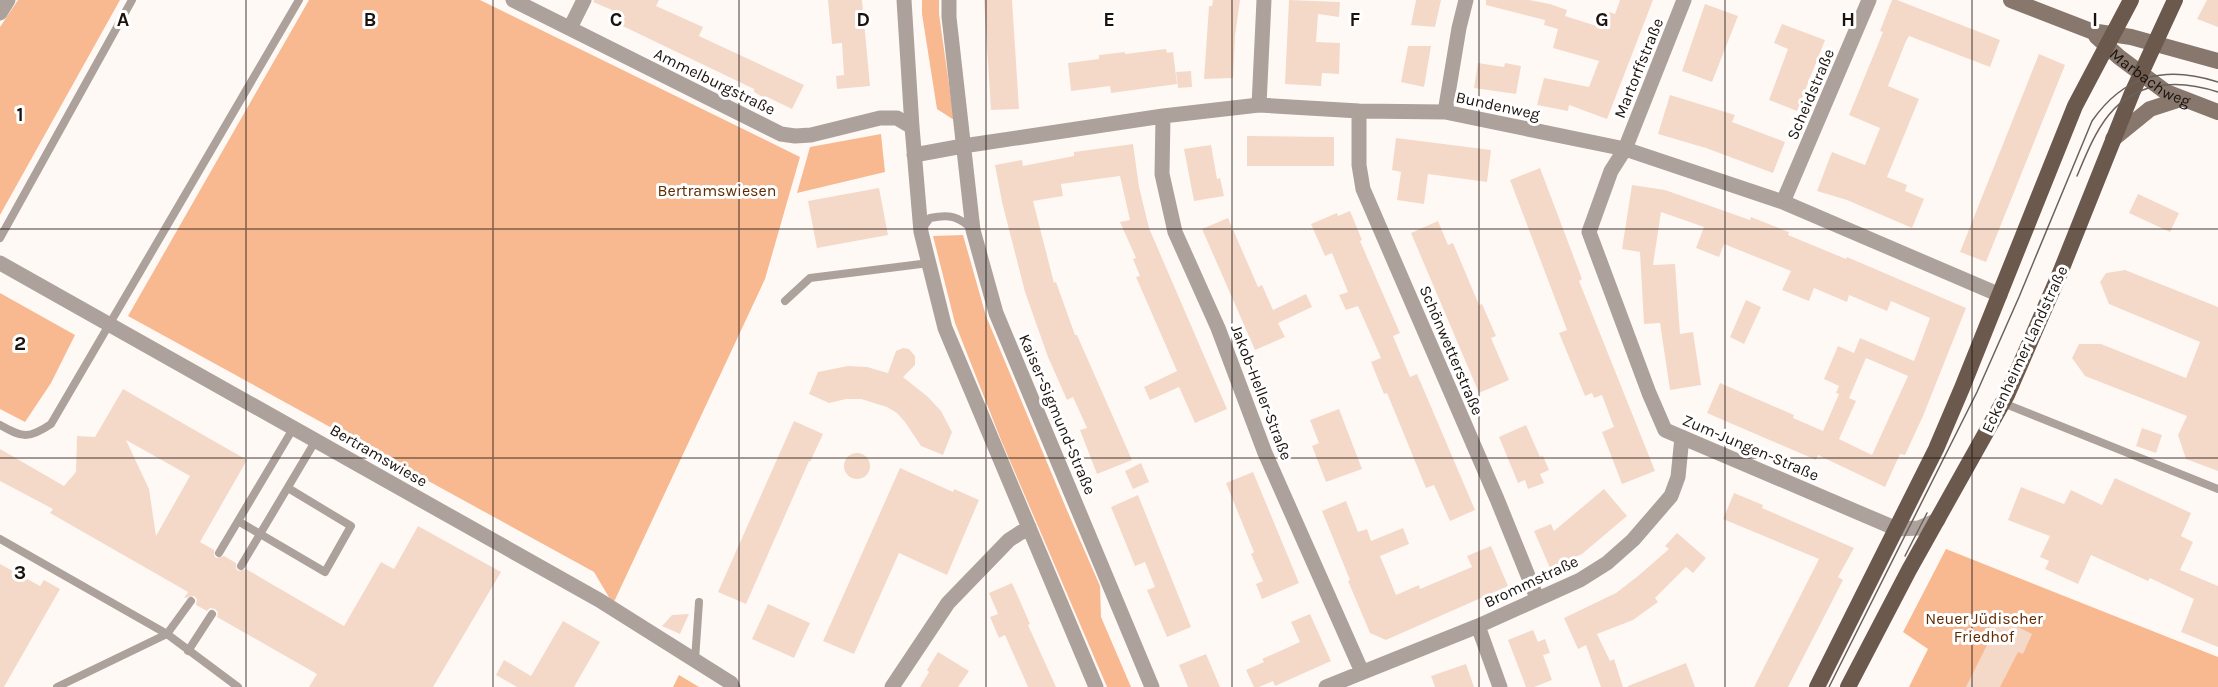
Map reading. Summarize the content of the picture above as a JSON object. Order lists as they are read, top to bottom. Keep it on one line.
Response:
{"streets":{"main road":["Marbachweg","Eckenheimer Landstraße"],"street":["Martorffstraße","Ammelburgstraße","Scheidstraße","Bundenweg","Schönwetterstraße","Jakob-Heller-Straße","Kaiser-Sigmund-Straße","Zum-Jungen-Straße","Bertramswiese","Brommstraße"]},"crossings":[["Martorffstraße","Bundenweg"],["Martorffstraße","Zum-Jungen-Straße"],["Marbachweg","Eckenheimer Landstraße"],["Scheidstraße","Bundenweg"],["Bundenweg","Schönwetterstraße"],["Bundenweg","Jakob-Heller-Straße"],["Bundenweg","Kaiser-Sigmund-Straße"],["Bundenweg","Zum-Jungen-Straße"],["Schönwetterstraße","Brommstraße"],["Jakob-Heller-Straße","Brommstraße"],["Zum-Jungen-Straße","Brommstraße"]],"parks":["Bertramswiesen","Neuer Jüdischer Friedhof"],"grid":{"columns":["A","B","C","D","E","F","G","H","I"],"rows":["1","2","3"]}}
